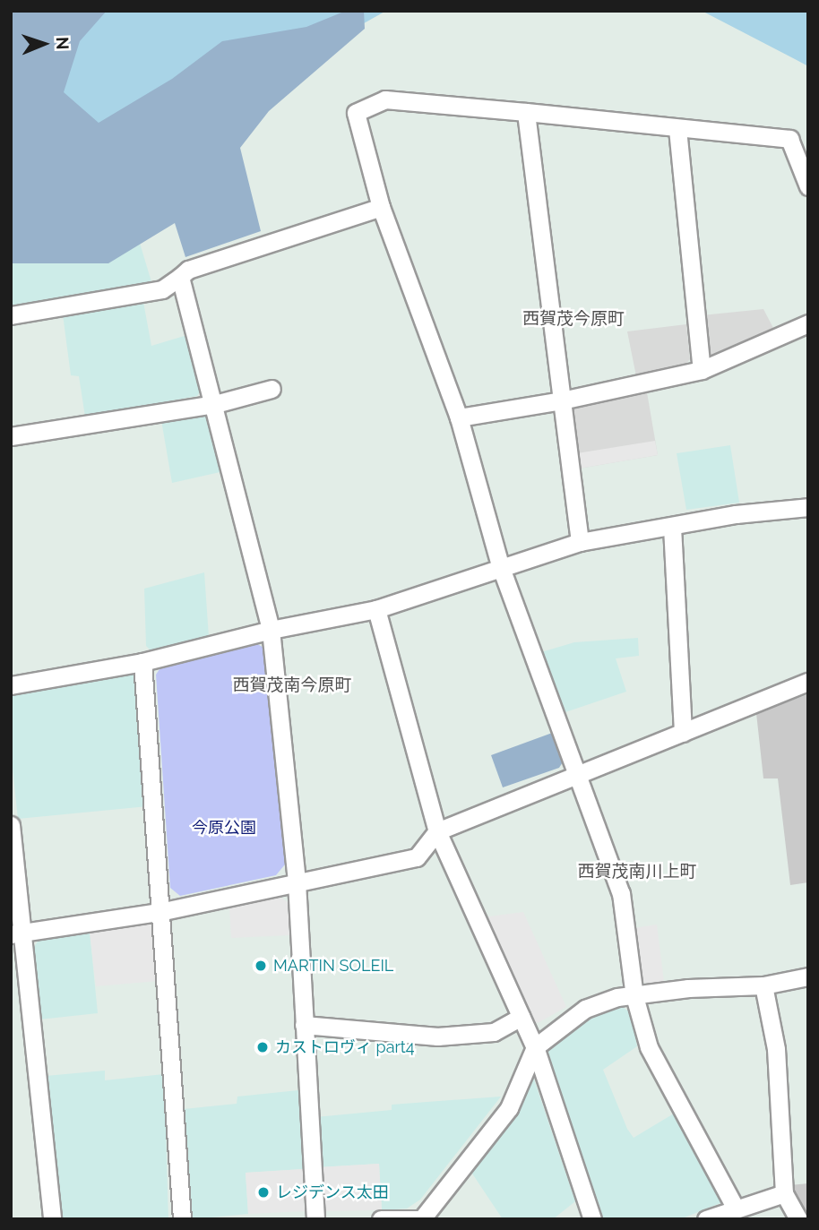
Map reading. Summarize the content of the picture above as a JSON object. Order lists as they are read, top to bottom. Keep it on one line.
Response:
{"districts":["西賀茂今原町","西賀茂南今原町","西賀茂南川上町"],"parks":["今原公園"],"places":["MARTIN SOLEIL","カストロヴィ part4","レジデンス太田"],"north":"right"}
